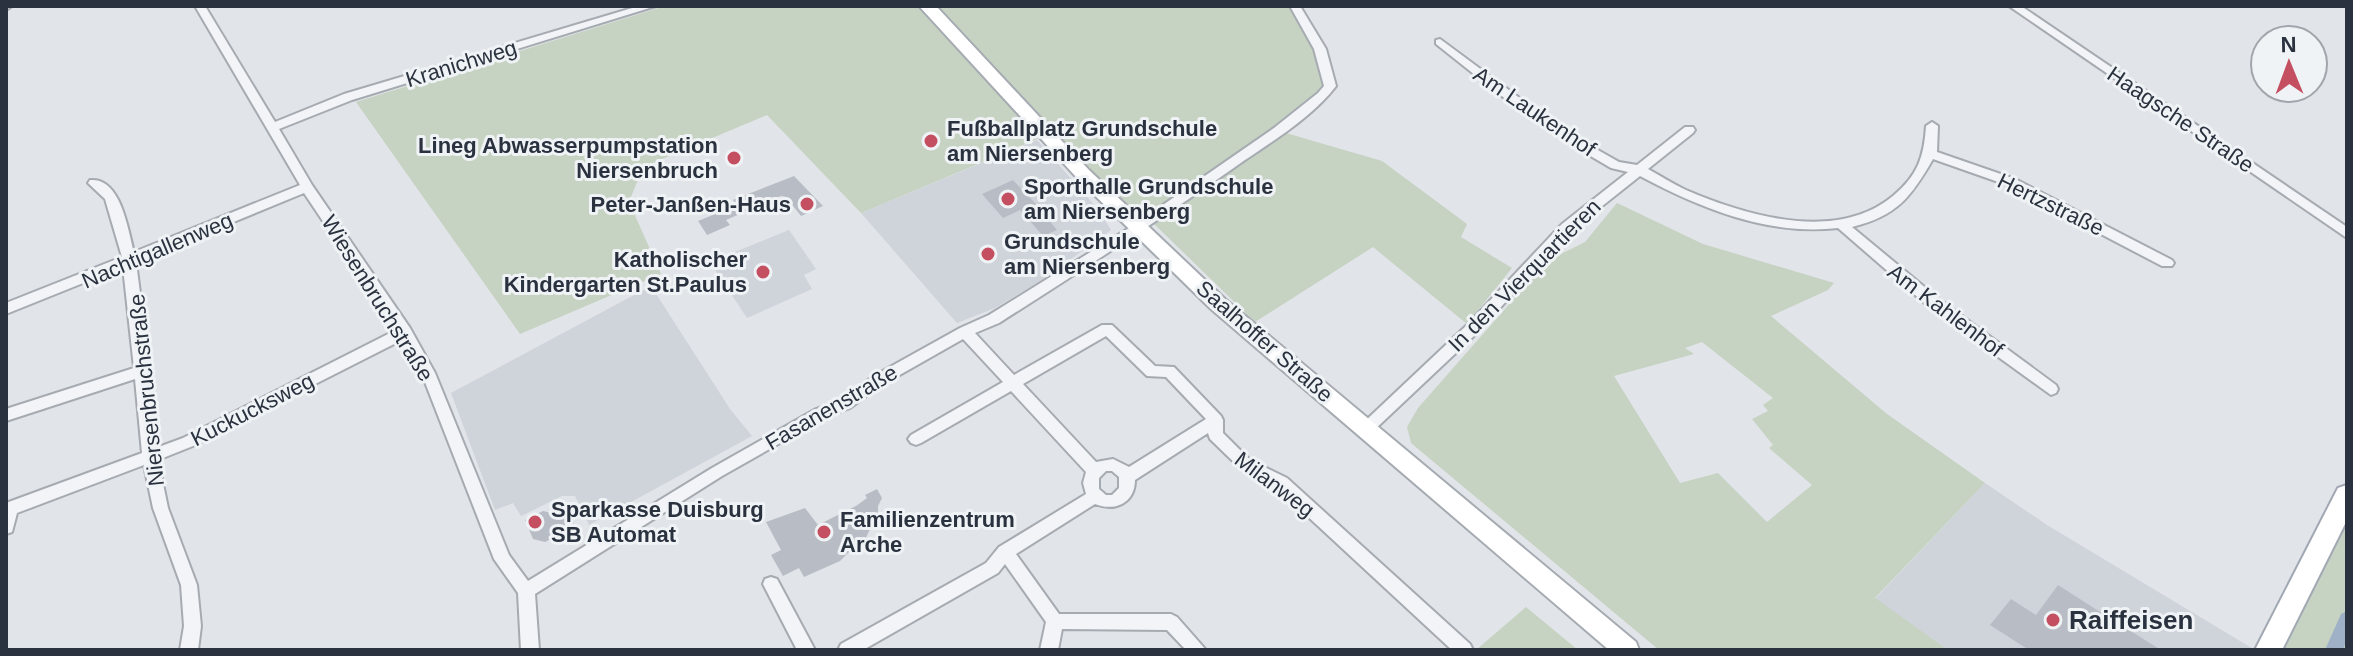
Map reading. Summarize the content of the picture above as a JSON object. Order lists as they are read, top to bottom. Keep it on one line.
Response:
{"streets":{"main road":["Saalhoffer Straße"],"street":["Kranichweg","Am Laukenhof","Haagsche Straße","Hertzstraße","Nachtigallenweg","In den Vierquartieren","Wiesenbruchstraße","Am Kahlenhof","Niersenbruchstraße","Fasanenstraße","Kuckucksweg","Milanweg"]},"crossings":[["Kranichweg","Wiesenbruchstraße"],["Am Laukenhof","In den Vierquartieren"],["Am Laukenhof","Am Kahlenhof"],["Nachtigallenweg","Wiesenbruchstraße"],["Nachtigallenweg","Niersenbruchstraße"],["In den Vierquartieren","Saalhoffer Straße"],["Wiesenbruchstraße","Fasanenstraße"],["Wiesenbruchstraße","Kuckucksweg"],["Saalhoffer Straße","Fasanenstraße"],["Niersenbruchstraße","Kuckucksweg"]],"places":["Fußballplatz Grundschule am Niersenberg","Lineg Abwasserpumpstation Niersenbruch","Sporthalle Grundschule am Niersenberg","Peter-Janßen-Haus","Grundschule am Niersenberg","Katholischer Kindergarten St.Paulus","Sparkasse Duisburg SB Automat","Familienzentrum Arche","Raiffeisen"],"north":"top"}
